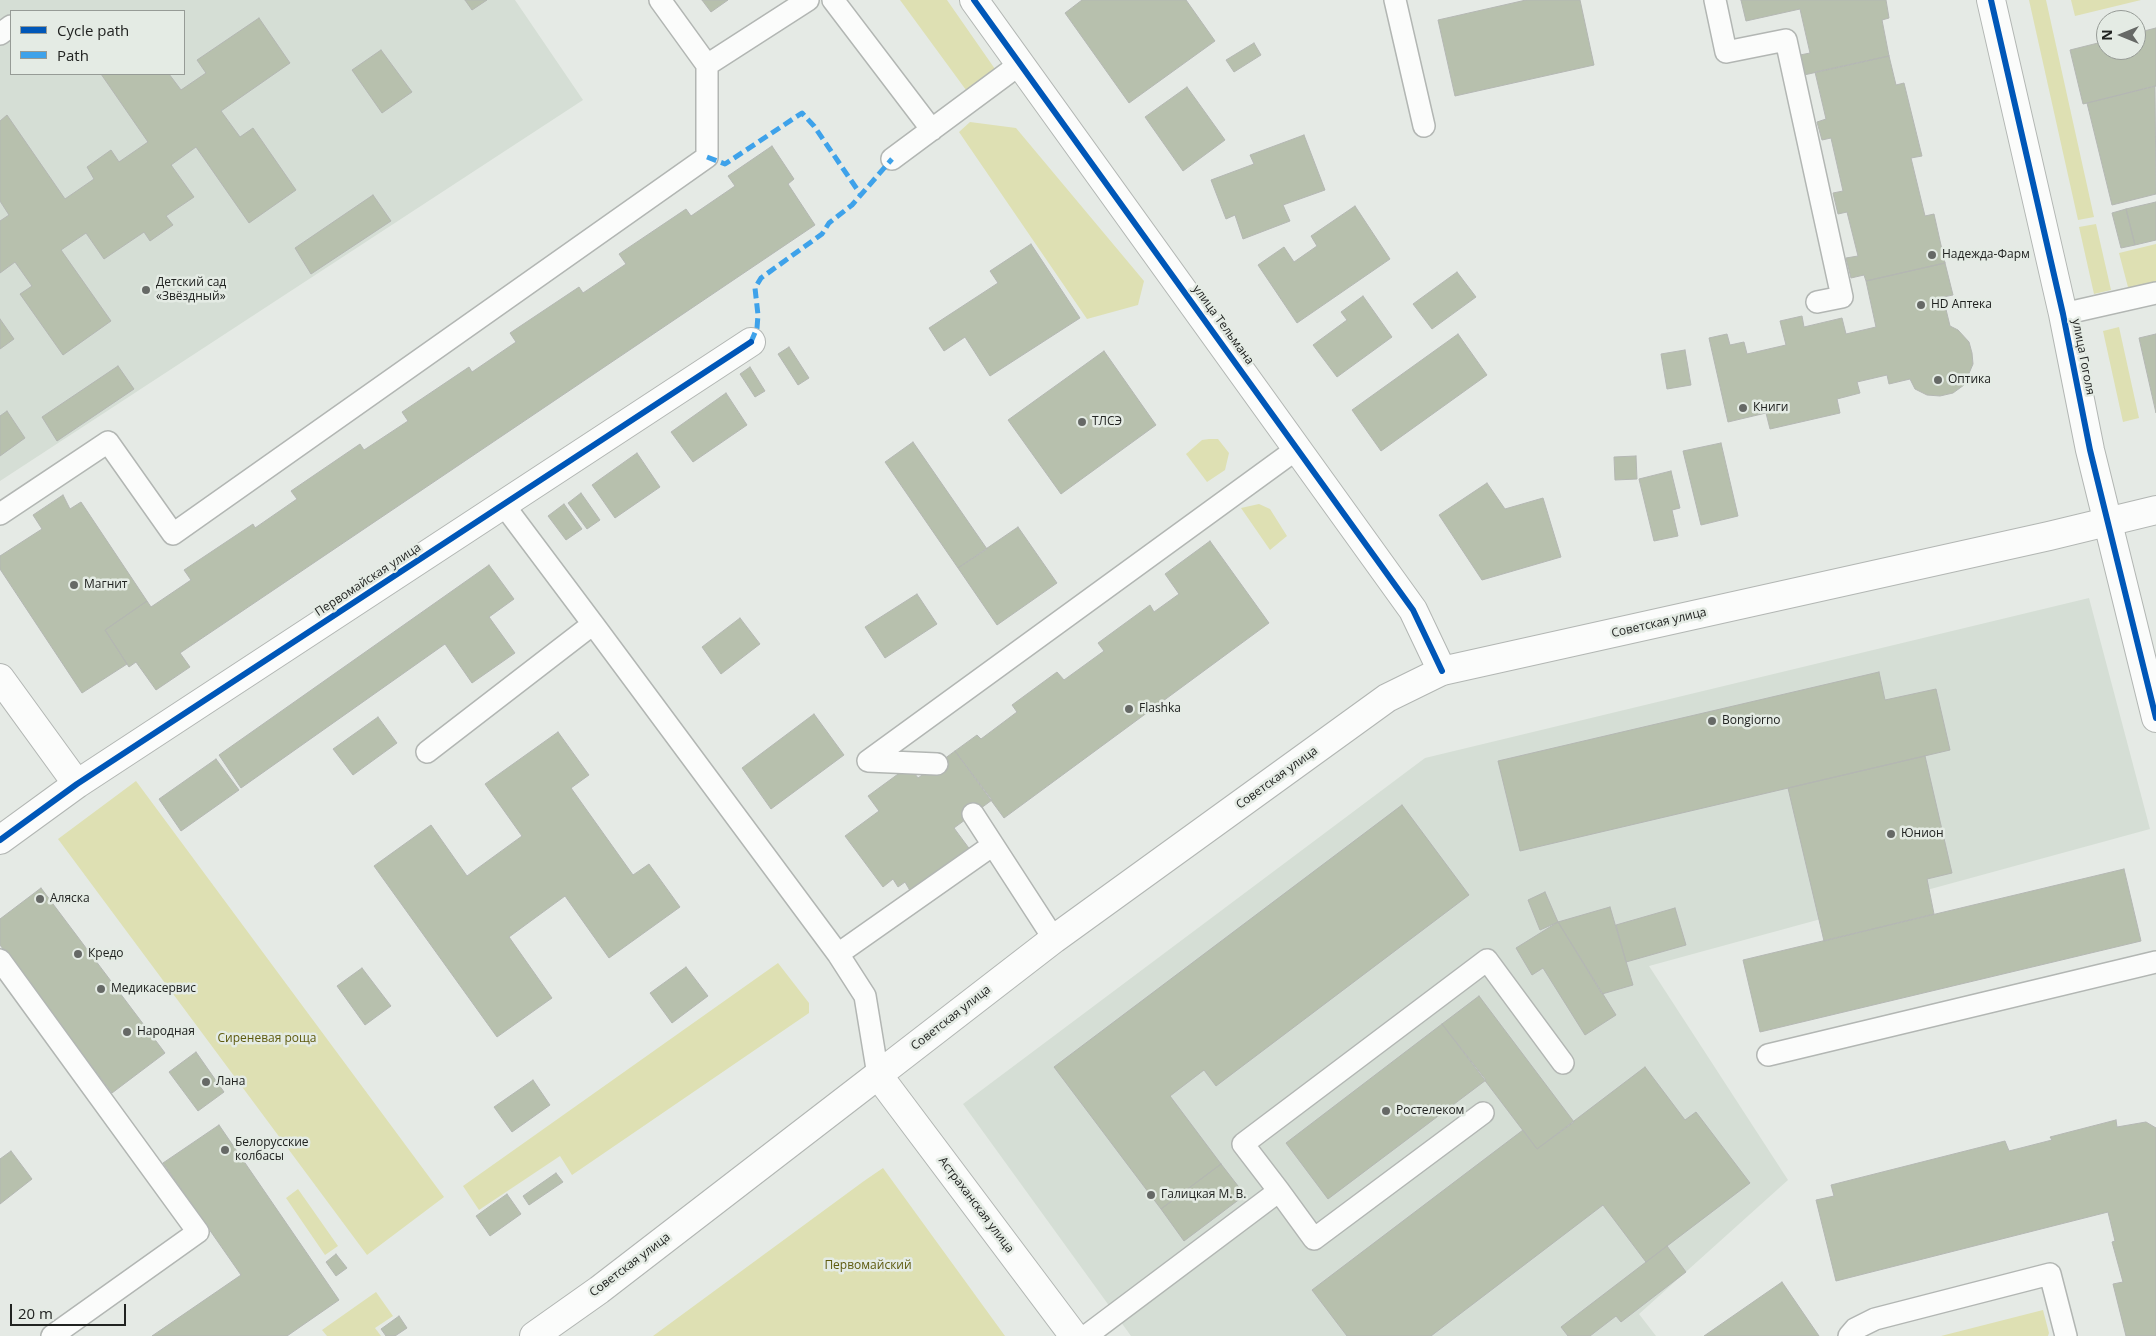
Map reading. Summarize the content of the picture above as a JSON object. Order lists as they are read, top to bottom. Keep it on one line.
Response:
{"streets":{"street":["улица Тельмана","улица Гоголя","Первомайская улица","Советская улица","Астраханская улица"]},"crossings":[["улица Тельмана","Советская улица"],["улица Гоголя","Советская улица"],["Советская улица","Астраханская улица"]],"parks":["Сиреневая роща","Первомайский"],"places":["Надежда-Фарм","Детский сад «Звёздный»","HD Аптека","Оптика","Книги","ТЛСЭ","Магнит","Flashka","Bongiorno","Юнион","Аляска","Кредо","Медикасервис","Народная","Лана","Ростелеком","Белорусские колбасы","Галицкая М. В."],"legend":["Cycle path","Path"],"scale_bar":"20 m","north":"left"}
